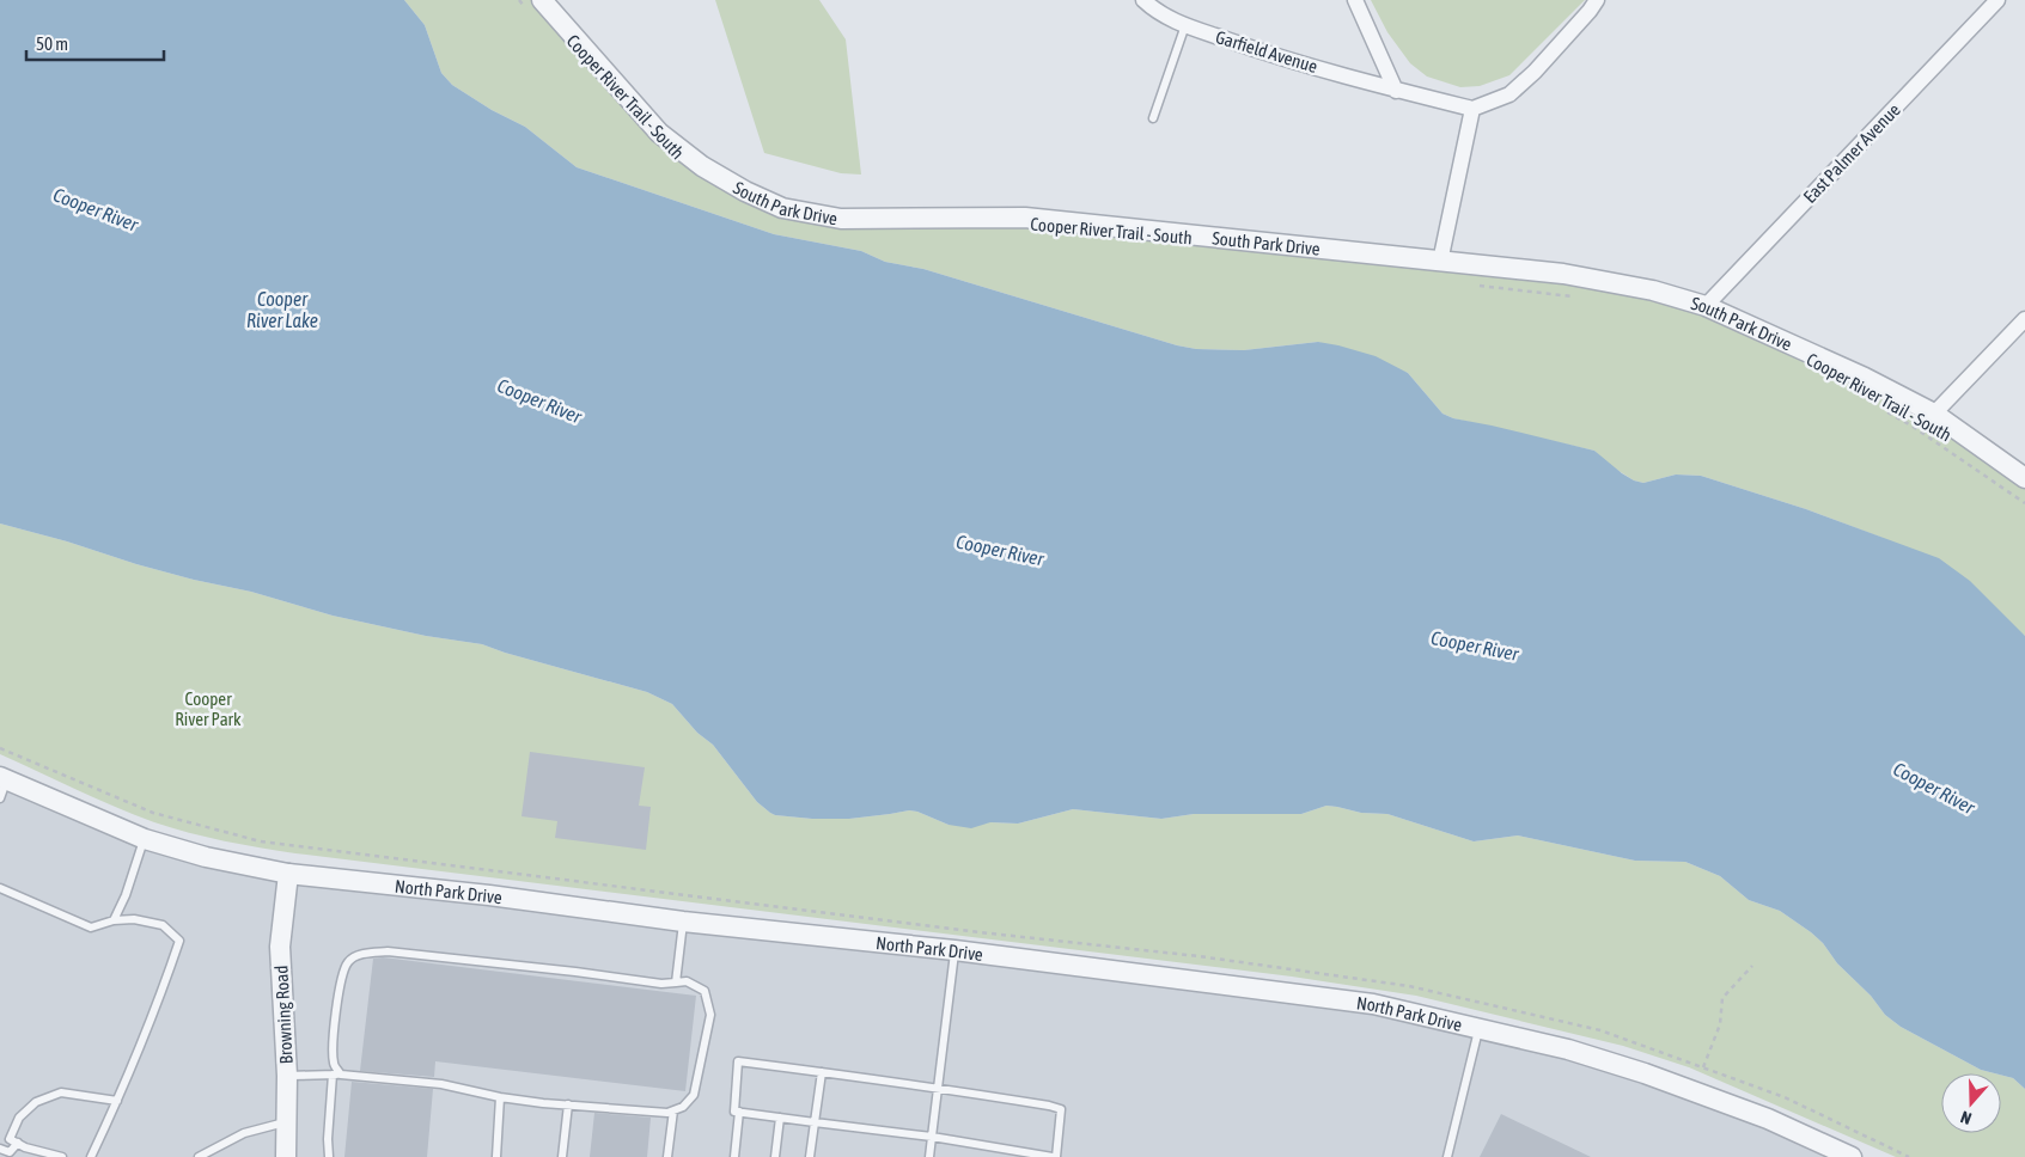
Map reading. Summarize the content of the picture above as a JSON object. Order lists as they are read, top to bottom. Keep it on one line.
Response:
{"streets":{"street":["Garfield Avenue","East Palmer Avenue","South Park Drive","North Park Drive","Browning Road"],"path":["Cooper River Trail - South"]},"crossings":[["East Palmer Avenue","South Park Drive"],["North Park Drive","Browning Road"]],"water":["Cooper River","Cooper River Lake"],"parks":["Cooper River Park"],"scale_bar":"50 m","north":"bottom"}
